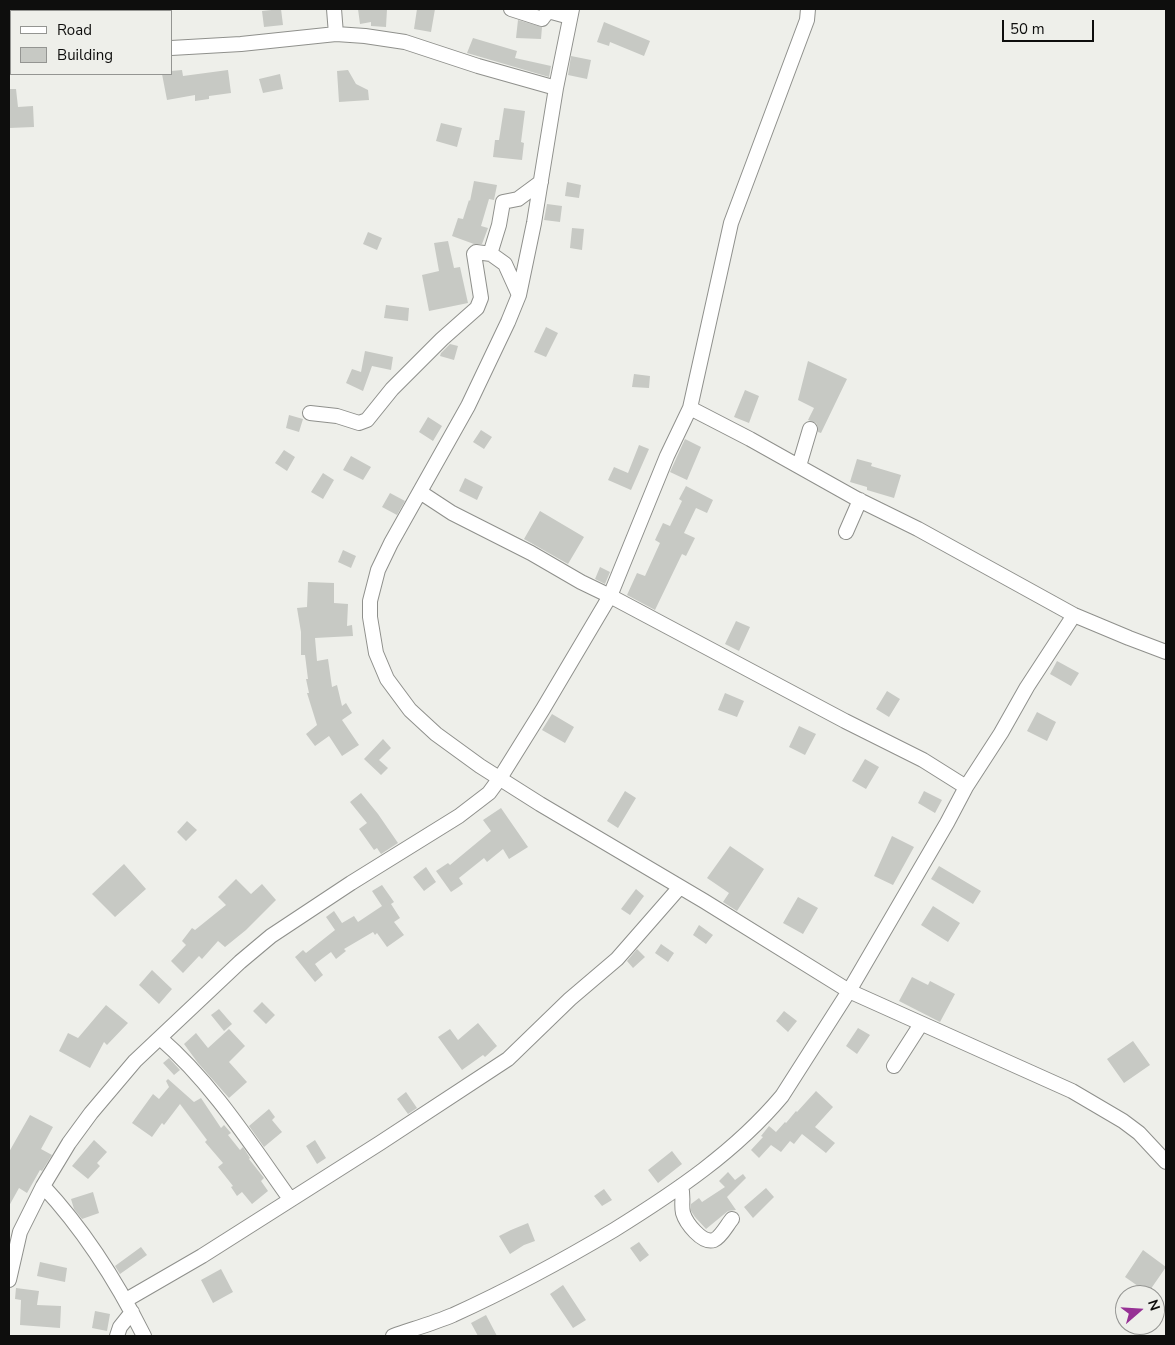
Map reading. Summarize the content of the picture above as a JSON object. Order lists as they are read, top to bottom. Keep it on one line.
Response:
{"legend":["Road","Building"],"scale_bar":"50 m","north":"right"}
